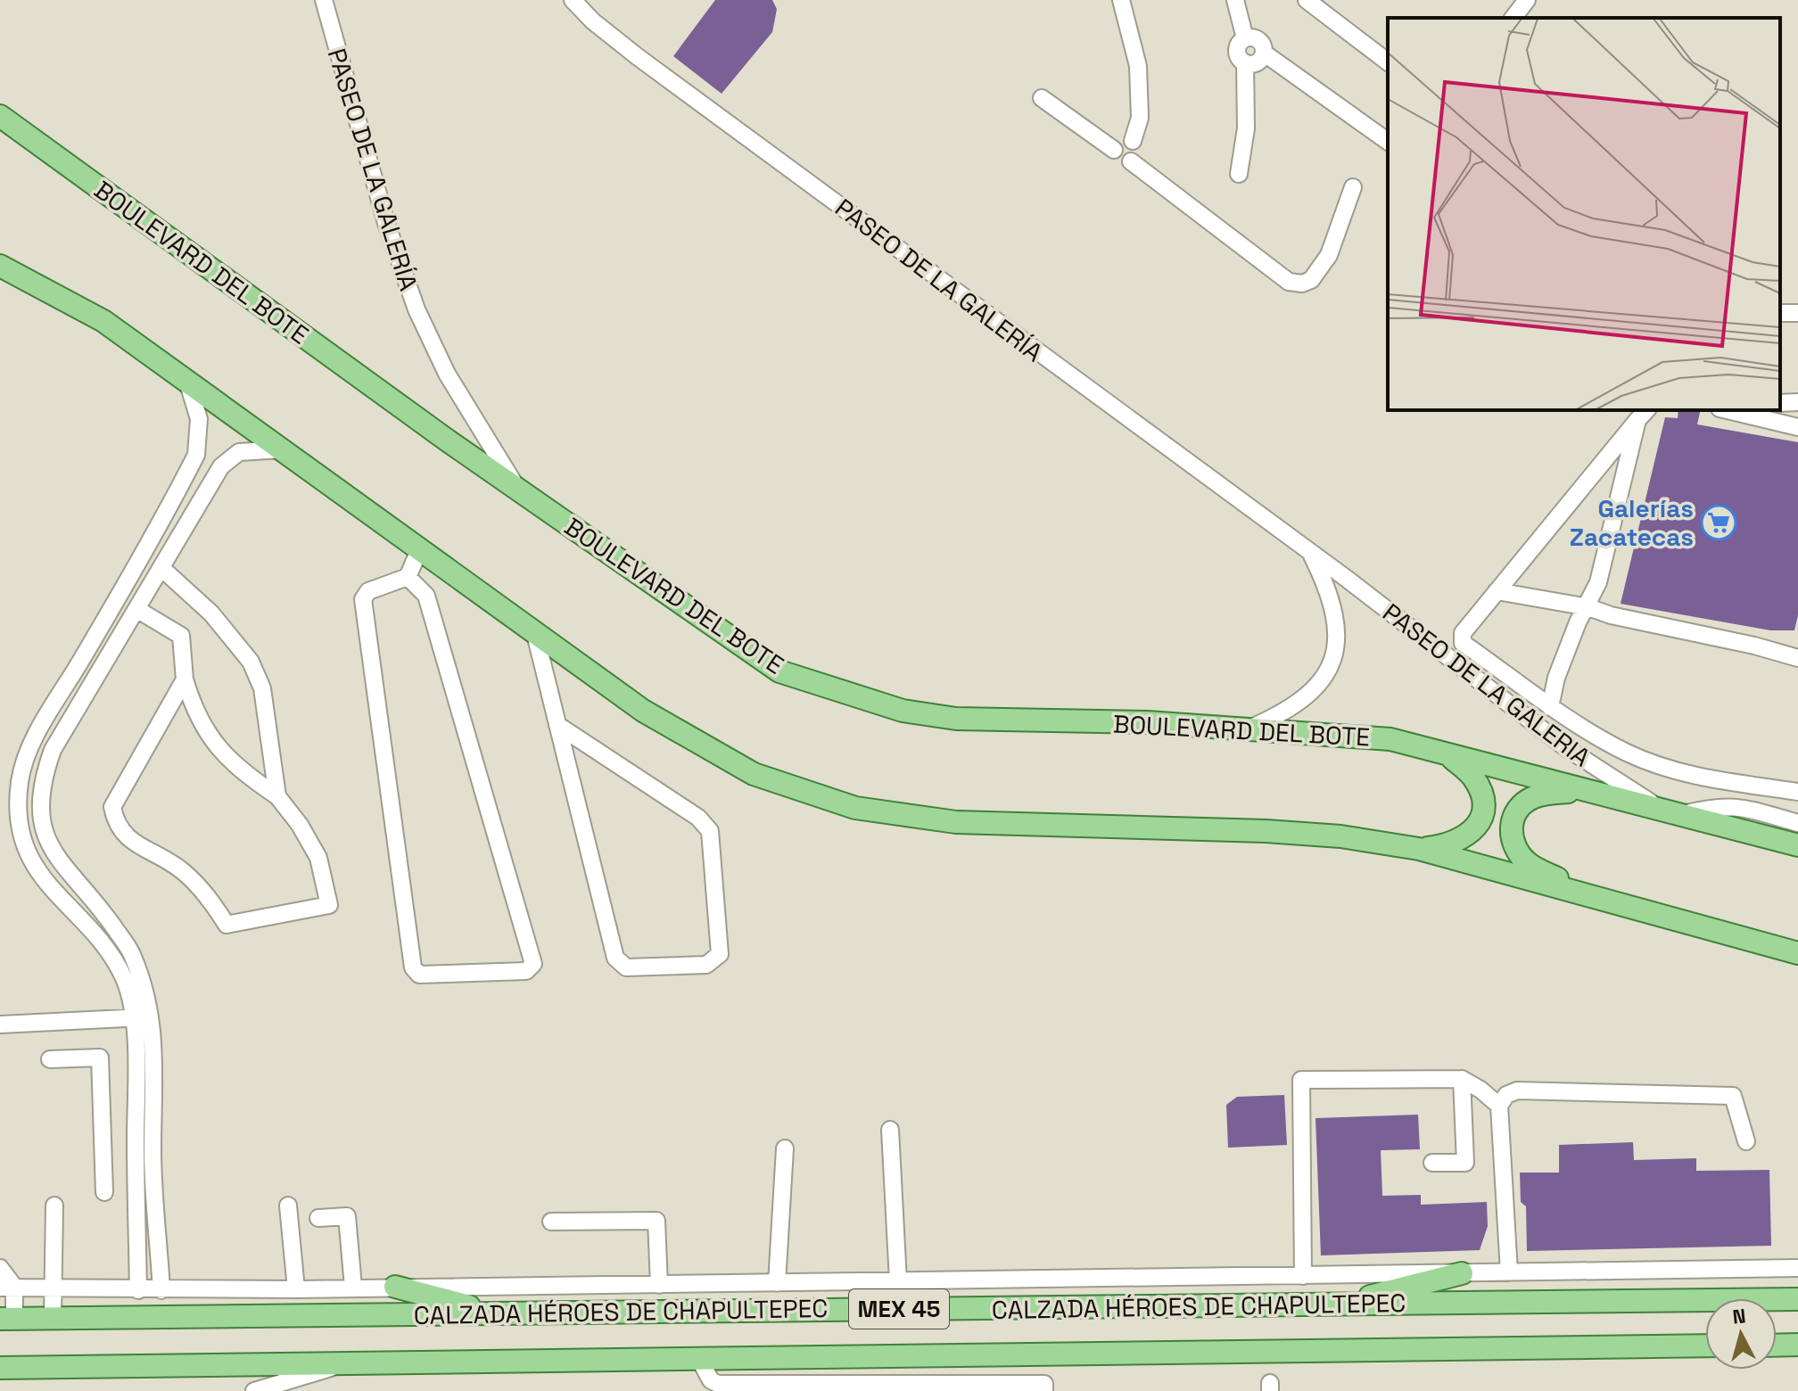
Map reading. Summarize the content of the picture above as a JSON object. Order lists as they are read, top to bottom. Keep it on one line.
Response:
{"streets":{"main road":["BOULEVARD DEL BOTE","CALZADA HÉROES DE CHAPULTEPEC","MEX 45"],"street":["PASEO DE LA GALERÍA","PASEO DE LA GALERIA"]},"crossings":[["PASEO DE LA GALERÍA","BOULEVARD DEL BOTE"],["PASEO DE LA GALERÍA","PASEO DE LA GALERIA"],["BOULEVARD DEL BOTE","PASEO DE LA GALERIA"]],"places":{"supermarket":["Galerías Zacatecas"]},"north":"top"}
